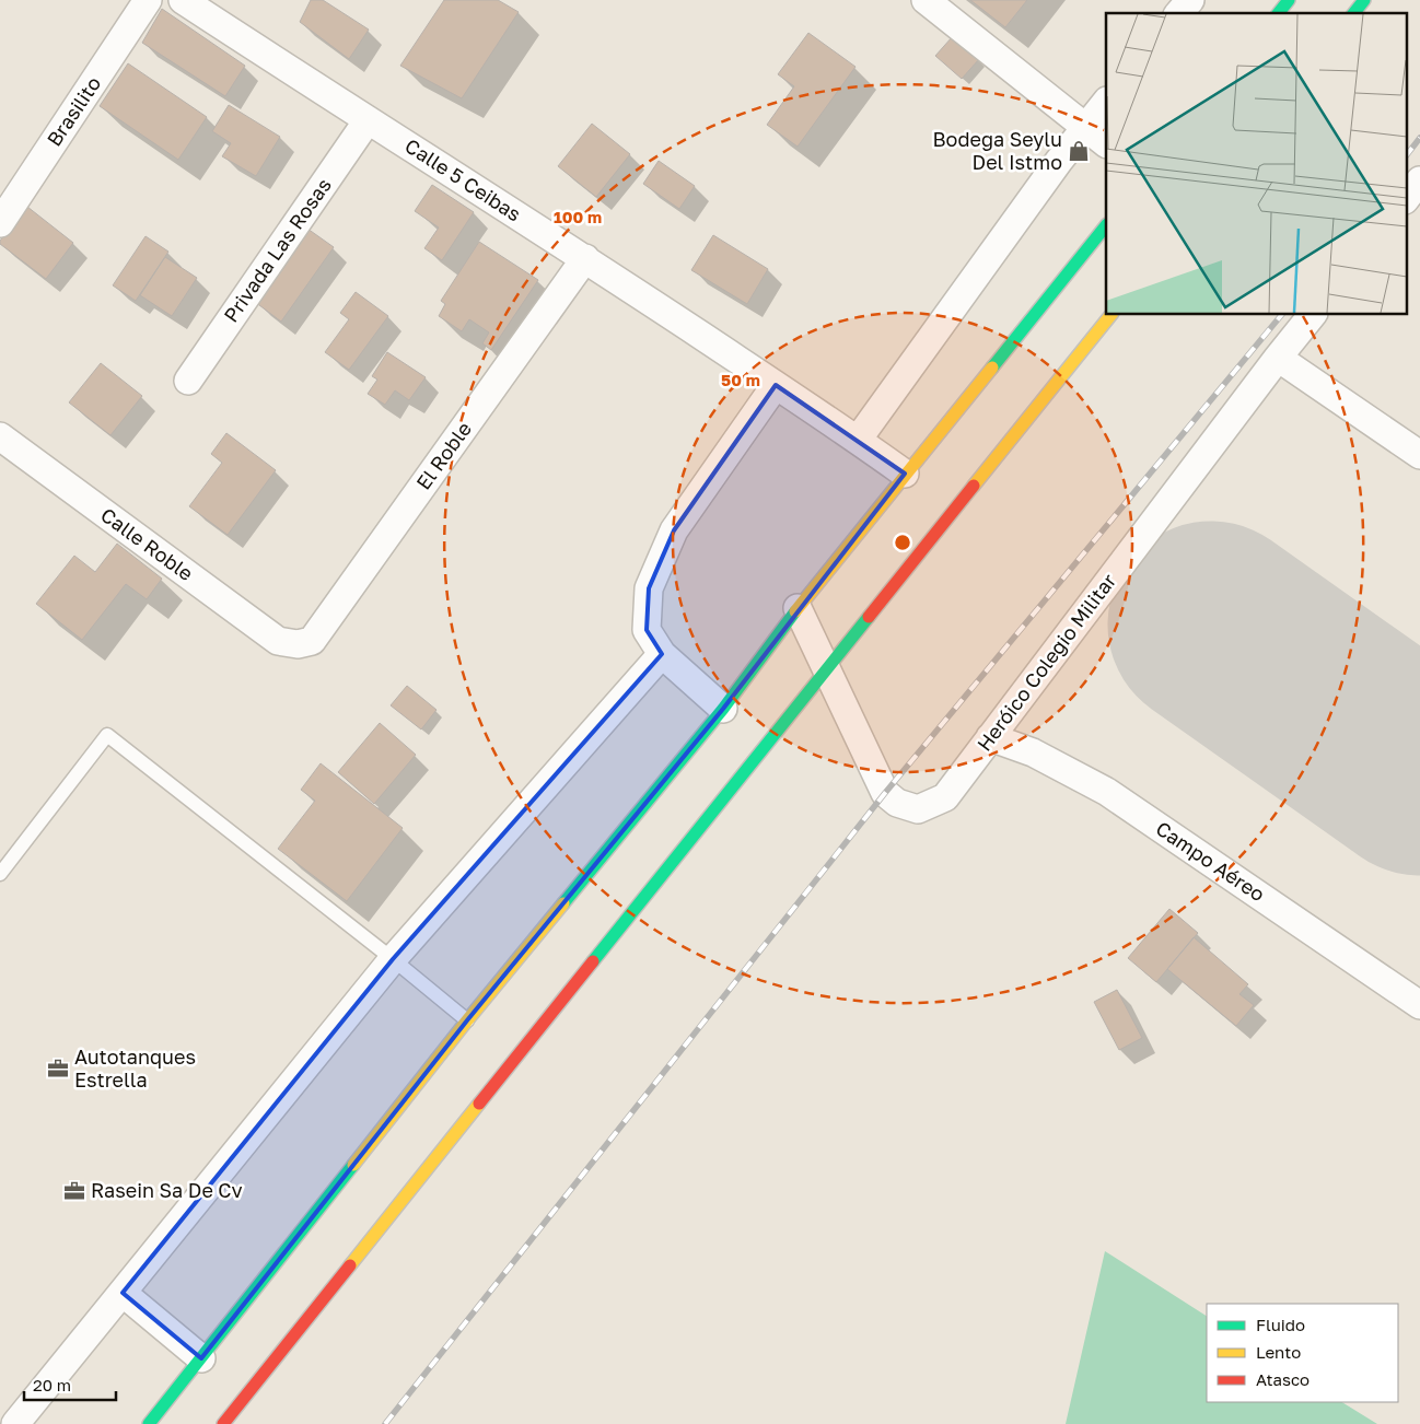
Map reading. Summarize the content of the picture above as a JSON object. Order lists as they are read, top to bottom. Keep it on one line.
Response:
{"streets":{"street":["Brasilito","Calle 5 Ceibas","Privada Las Rosas","El Roble","Calle Roble","Heróico Colegio Militar","Campo Aéreo"]},"crossings":[["Calle 5 Ceibas","Privada Las Rosas"],["Calle 5 Ceibas","El Roble"],["El Roble","Calle Roble"],["Heróico Colegio Militar","Campo Aéreo"]],"places":{"shop":["Bodega Seylu Del Istmo"],"office":["Autotanques Estrella","Rasein Sa De Cv"]},"legend":["Fluido","Lento","Atasco"],"scale_bar":"20 m","rings":["100 m","50 m"]}
